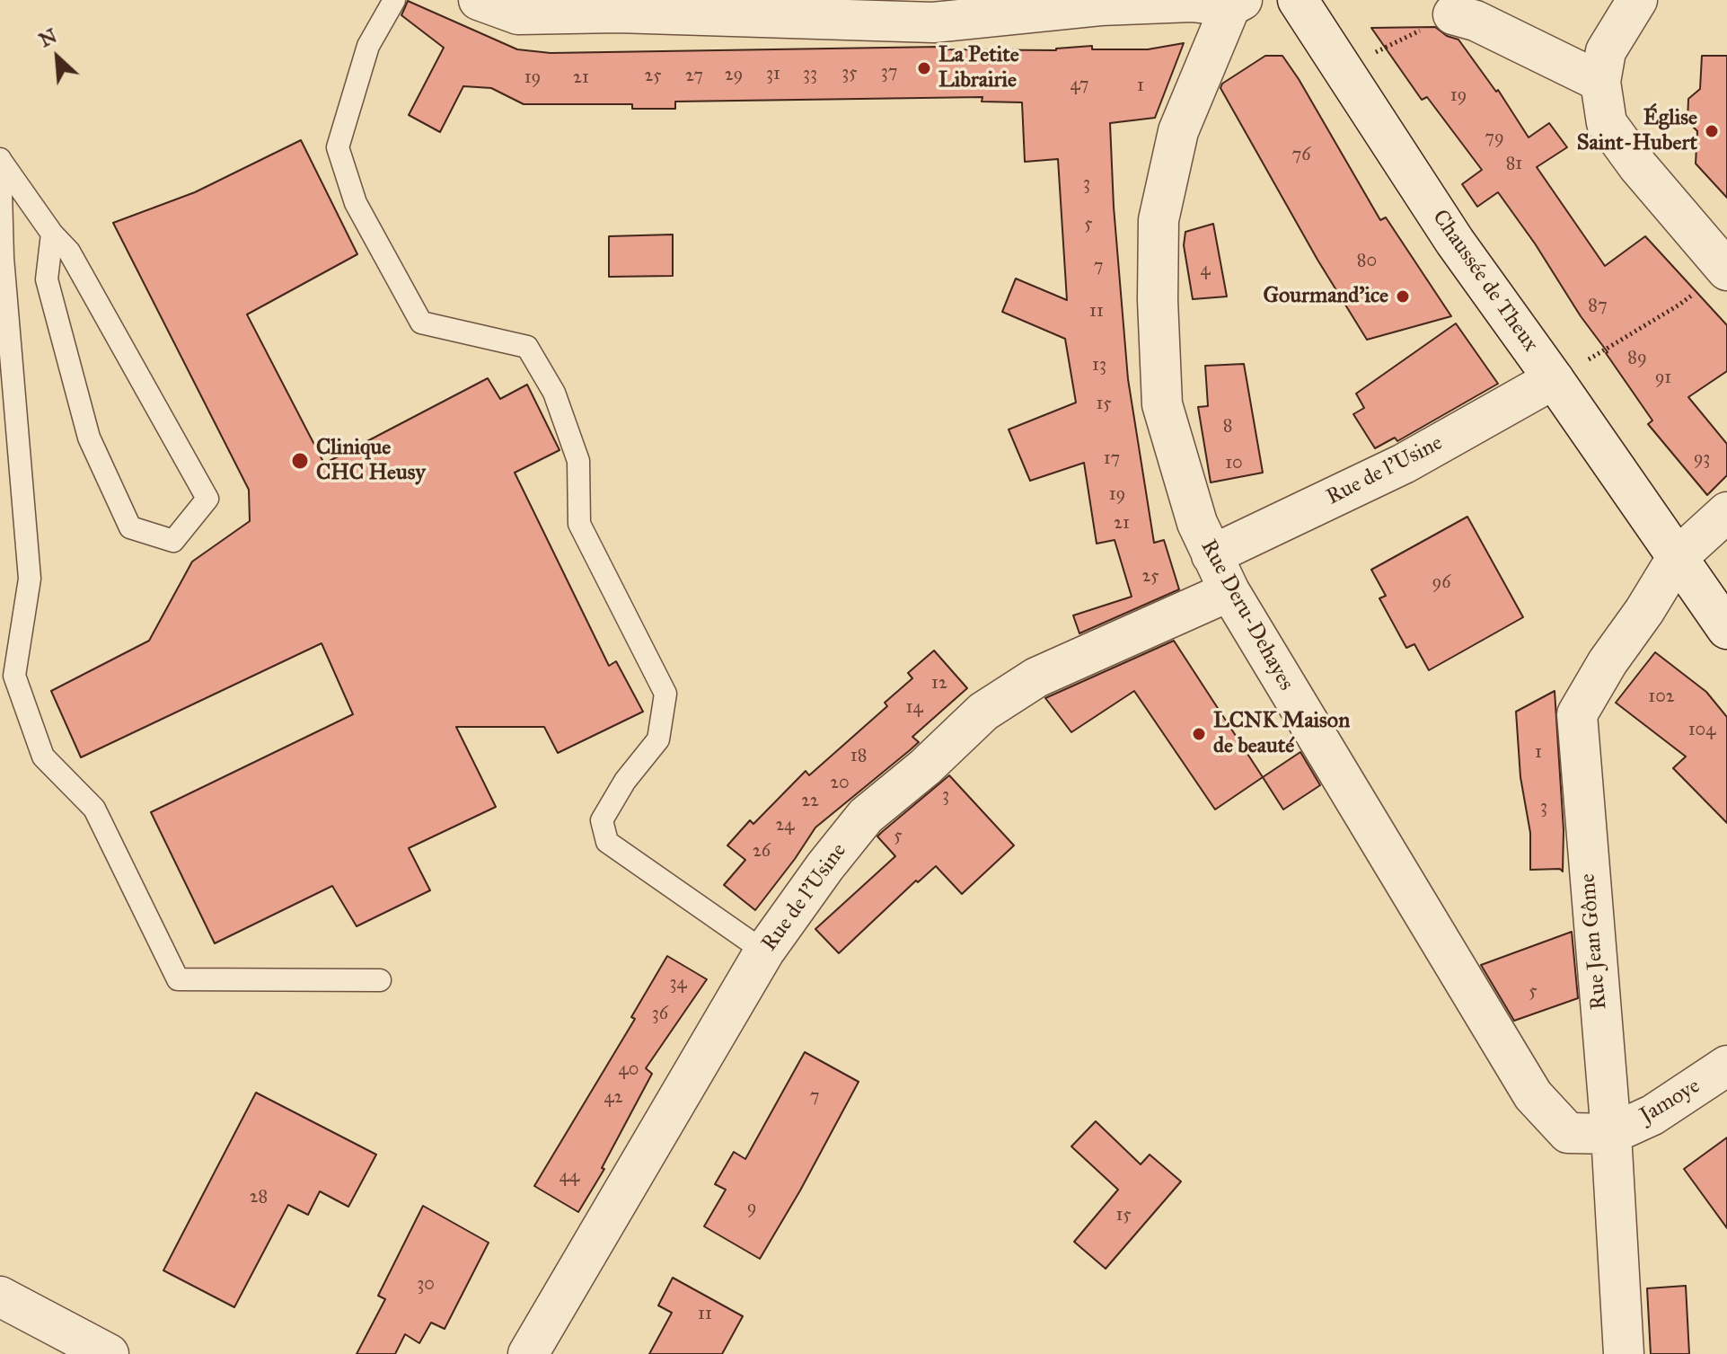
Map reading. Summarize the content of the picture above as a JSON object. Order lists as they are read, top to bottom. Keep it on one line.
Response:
{"streets":{"street":["Chaussée de Theux","Rue de l'Usine","Rue Deru-Dehayes","Rue Jean Gôme","Jamoye"]},"crossings":[["Chaussée de Theux","Rue de l'Usine"],["Chaussée de Theux","Rue Jean Gôme"],["Rue de l'Usine","Rue Deru-Dehayes"],["Rue Deru-Dehayes","Rue Jean Gôme"],["Rue Deru-Dehayes","Jamoye"],["Rue Jean Gôme","Jamoye"]],"places":["La Petite Librairie","Église Saint-Hubert","Gourmand’ice","Clinique CHC Heusy","LCNK Maison de beauté"],"house_numbers":["37","35","31","33","29","25","27","19","21","47","1","19","79","76","81","3","5","80","7","4","87","11","89","13","91","15","8","17","93","10","19","21","25","96","12","102","14","104","1","18","20","3","22","3","24","5","26","34","5","36","40","7","42","44","28","9","15","30","11"],"north":"top left"}
